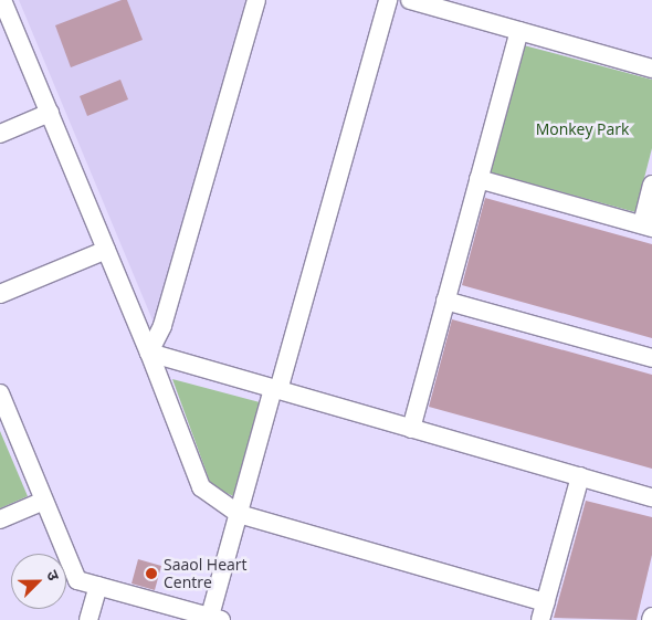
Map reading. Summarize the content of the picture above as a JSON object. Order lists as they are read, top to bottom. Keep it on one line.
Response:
{"parks":["Monkey Park"],"places":["Saaol Heart Centre"],"north":"top right"}
